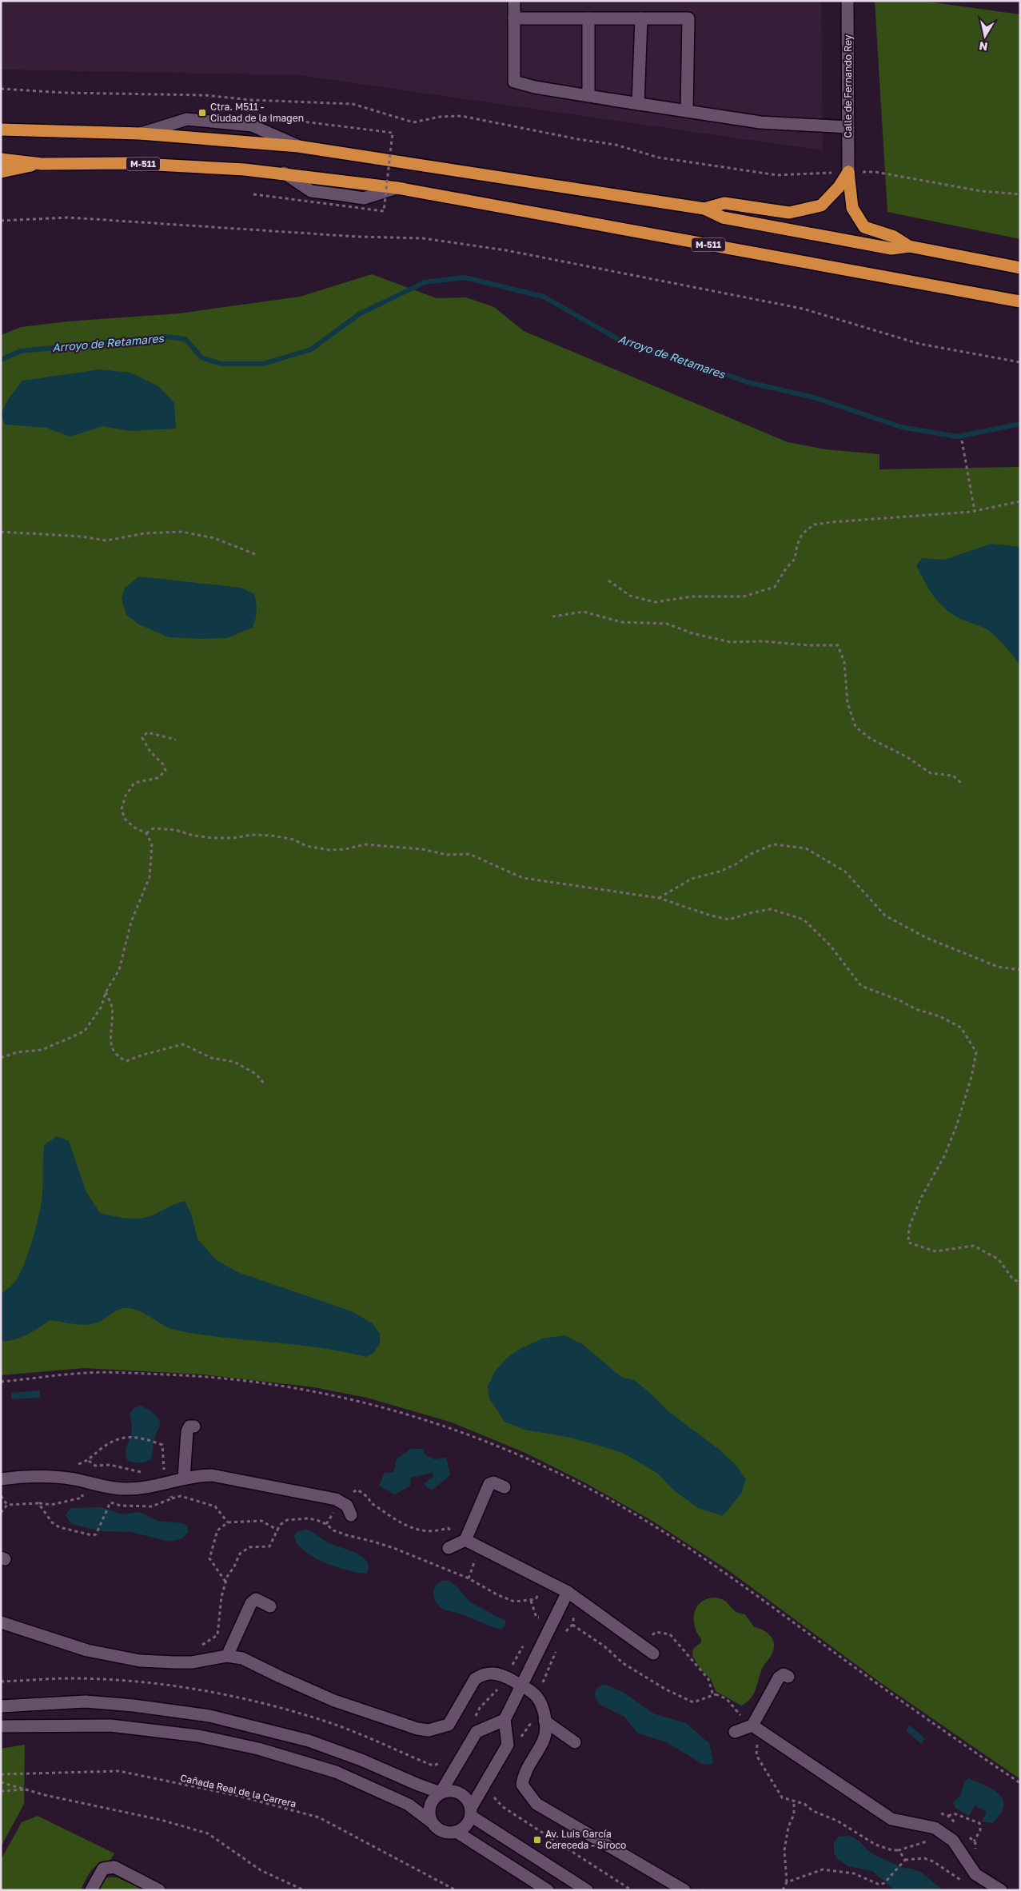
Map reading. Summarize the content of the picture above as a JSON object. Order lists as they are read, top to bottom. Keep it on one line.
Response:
{"streets":{"highway":["M-511"],"street":["Calle de Fernando Rey"],"path":["Cañada Real de la Carrera"]},"water":["Arroyo de Retamares"],"places":{"transit":["Ctra. M511 - Ciudad de la Imagen","Av. Luis García Cereceda - Siroco"]},"north":"bottom"}
